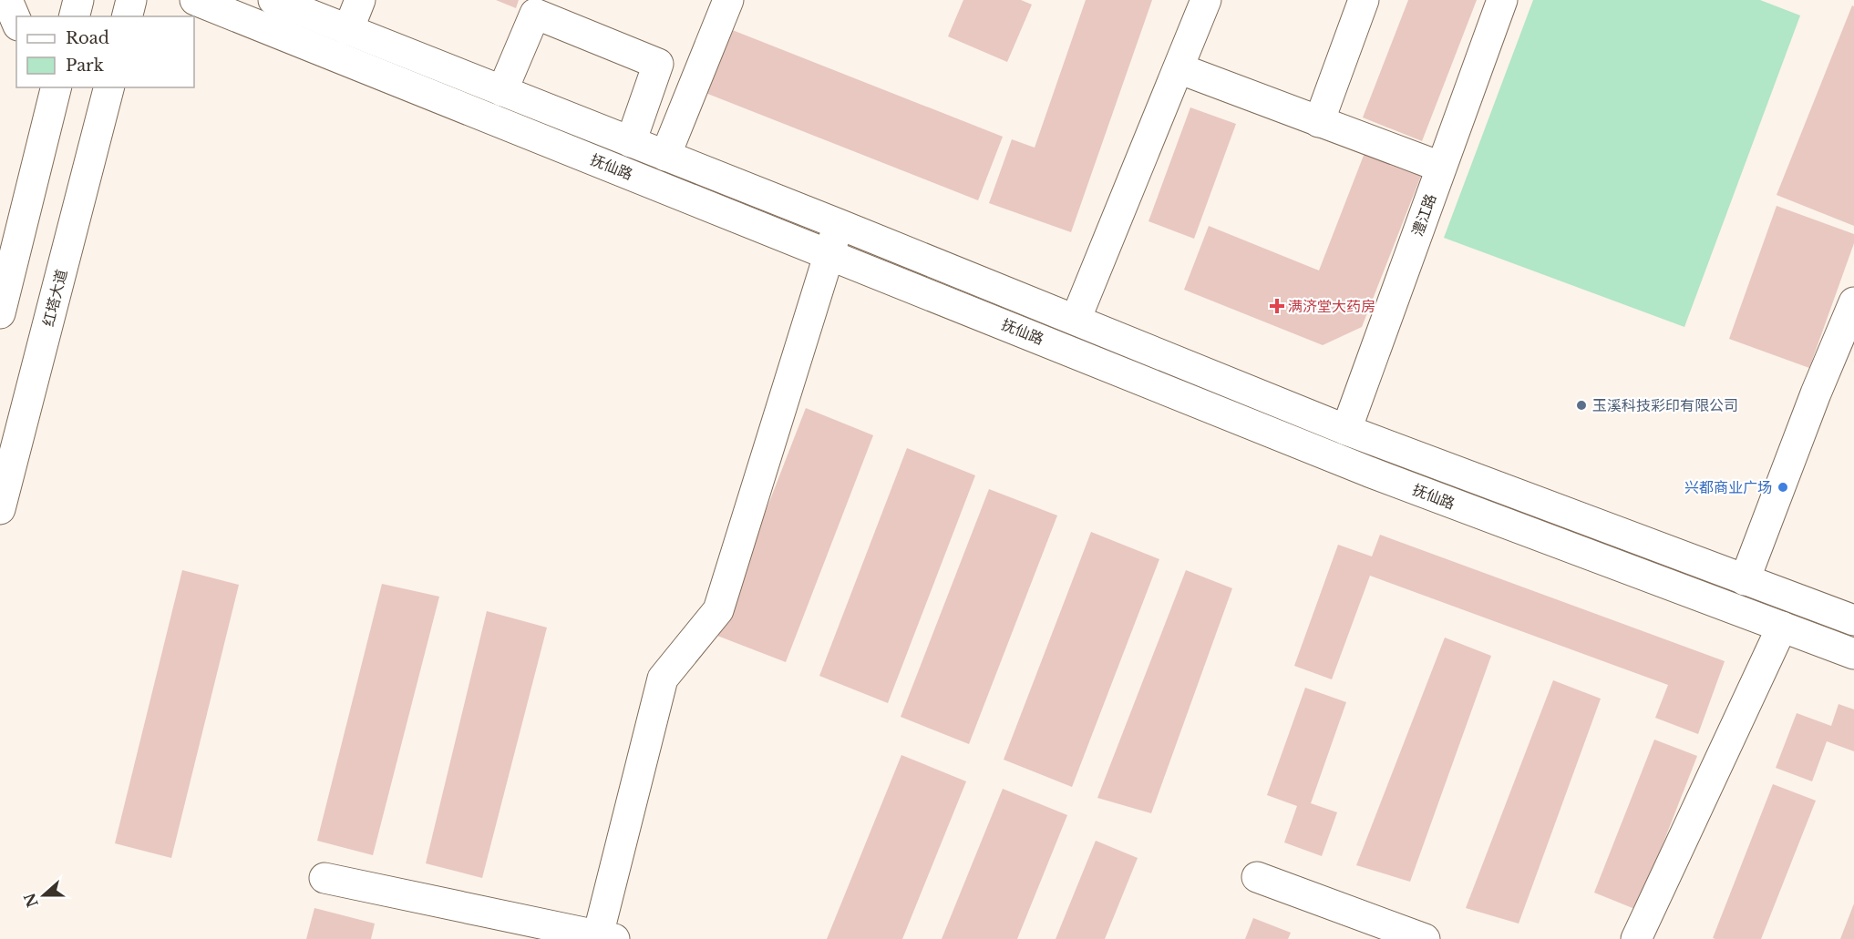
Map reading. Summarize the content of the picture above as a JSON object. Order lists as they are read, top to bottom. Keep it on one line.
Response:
{"streets":{"main road":["抚仙路","澧江路","红塔大道"]},"crossings":[["抚仙路","澧江路"]],"places":{"health":["满济堂大药房"],"other":["玉溪科技彩印有限公司","兴都商业广场"]},"legend":["Road","Park"],"north":"left"}
